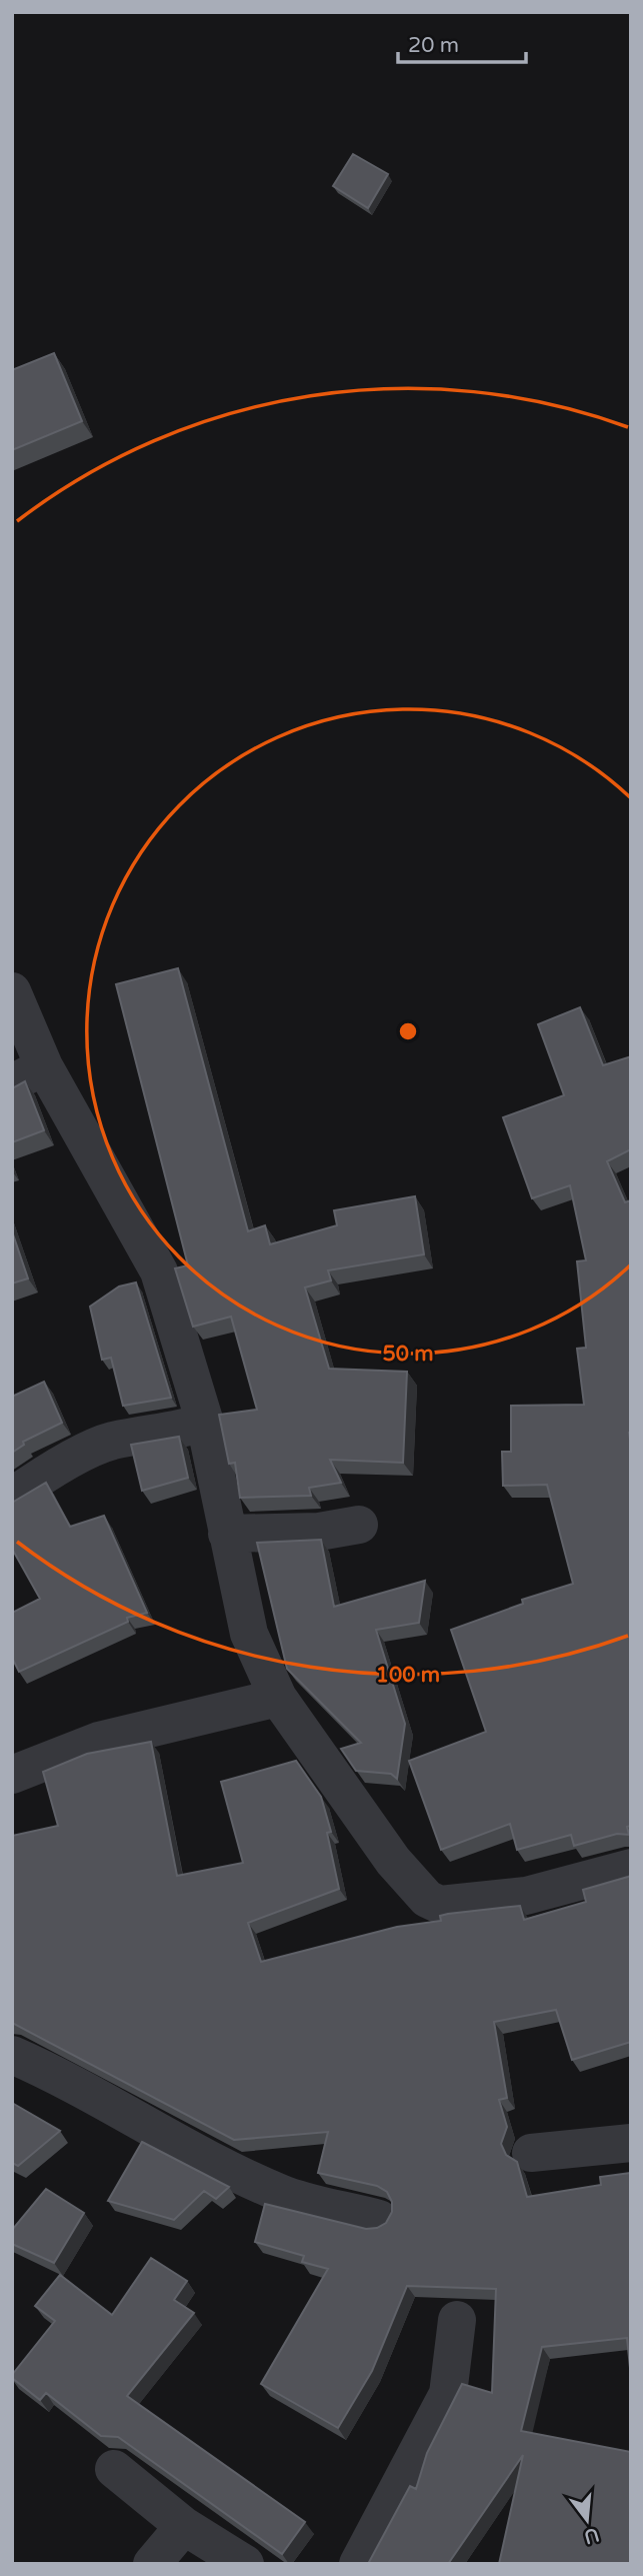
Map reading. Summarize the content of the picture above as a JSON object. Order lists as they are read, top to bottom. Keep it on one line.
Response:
{"scale_bar":"20 m","north":"bottom","rings":["50 m","100 m"]}
